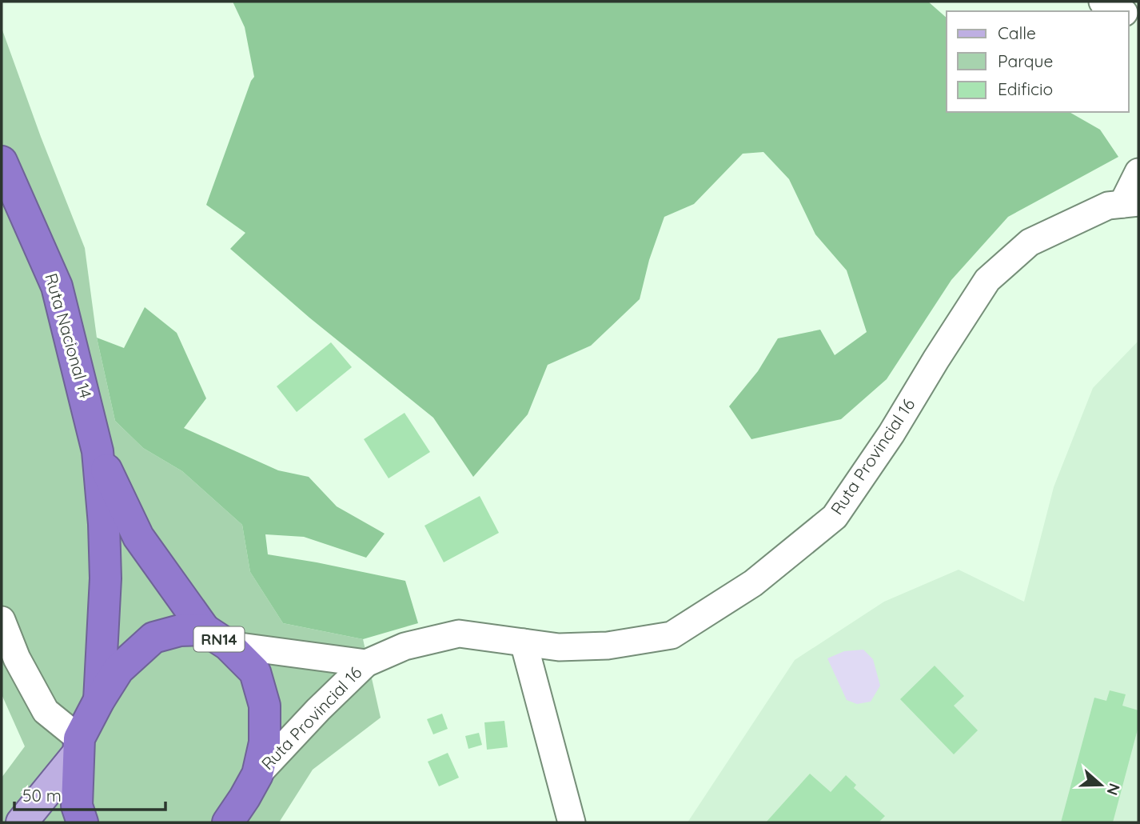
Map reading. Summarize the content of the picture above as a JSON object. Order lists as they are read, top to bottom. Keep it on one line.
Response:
{"streets":{"highway":["Ruta Nacional 14","RN14"],"street":["Ruta Provincial 16"]},"crossings":[["Ruta Nacional 14","Ruta Provincial 16"],["Ruta Nacional 14","RN14"],["Ruta Provincial 16","RN14"]],"legend":["Calle","Parque","Edificio"],"scale_bar":"50 m","north":"right"}
